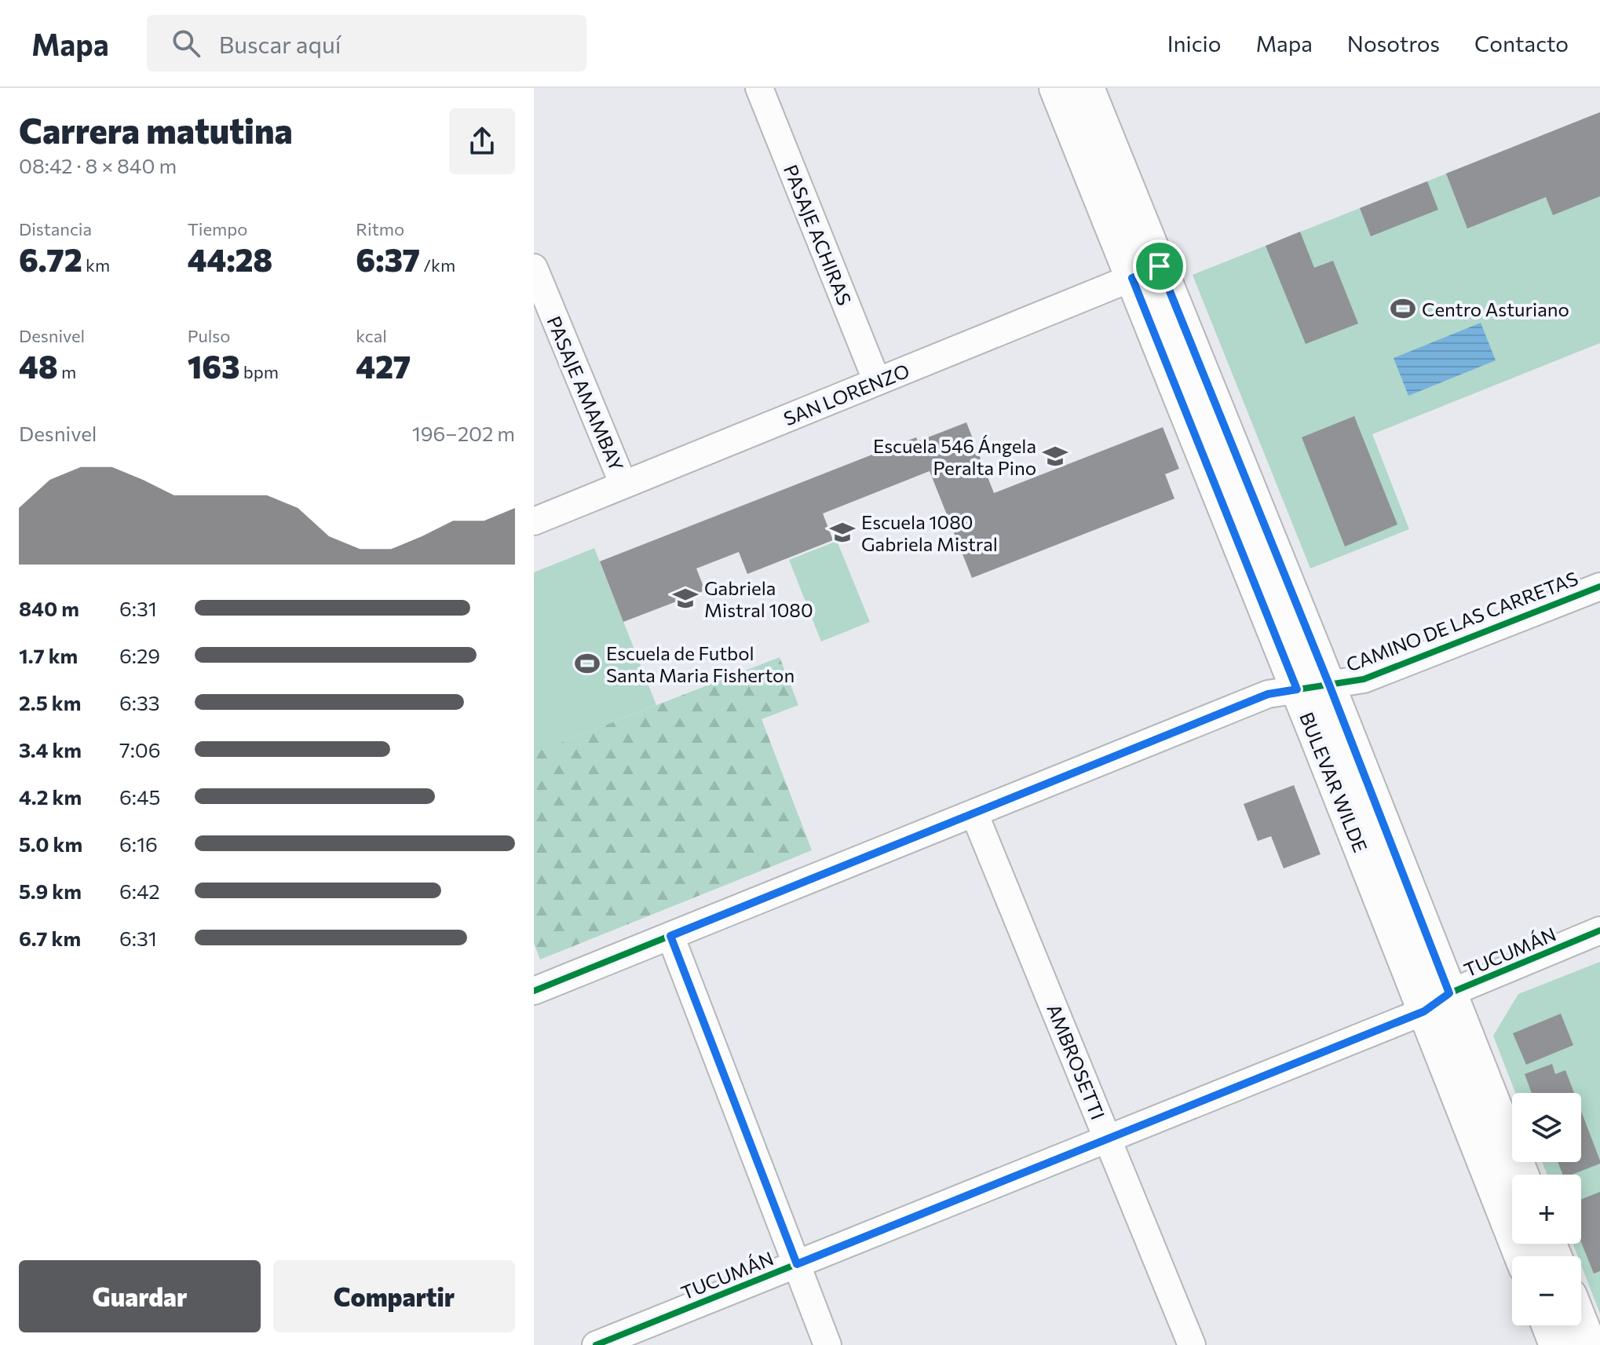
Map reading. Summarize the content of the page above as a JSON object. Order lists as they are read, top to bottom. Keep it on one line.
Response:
{"streets":{"main road":["BULEVAR WILDE"],"street":["PASAJE ACHIRAS","PASAJE AMAMBAY","SAN LORENZO","CAMINO DE LAS CARRETAS","TUCUMÁN","AMBROSETTI"]},"crossings":[["PASAJE ACHIRAS","SAN LORENZO"],["PASAJE AMAMBAY","SAN LORENZO"],["SAN LORENZO","BULEVAR WILDE"],["CAMINO DE LAS CARRETAS","BULEVAR WILDE"],["CAMINO DE LAS CARRETAS","AMBROSETTI"],["BULEVAR WILDE","TUCUMÁN"],["TUCUMÁN","AMBROSETTI"]],"places":{"sports":["Centro Asturiano","Escuela de Futbol Santa Maria Fisherton"],"school or university":["Escuela 546 Ángela Peralta Pino","Escuela 1080 Gabriela Mistral","Gabriela Mistral 1080"]},"page":{"header":"Mapa","search":"Buscar aquí","nav":["Inicio","Mapa","Nosotros","Contacto"],"heading":["Carrera matutina","08:42 · 8 × 840 m"],"stats":[["Distancia","6.72 km"],["Tiempo","44:28"],["Ritmo","6:37 /km"],["Desnivel","48 m"],["Pulso","163 bpm"],["kcal","427"]],"chart":["Desnivel","196–202 m"],"list":[{"name":"840 m","note":"6:31"},{"name":"1.7 km","note":"6:29"},{"name":"2.5 km","note":"6:33"},{"name":"3.4 km","note":"7:06"},{"name":"4.2 km","note":"6:45"},{"name":"5.0 km","note":"6:16"},{"name":"5.9 km","note":"6:42"},{"name":"6.7 km","note":"6:31"}],"map_buttons":["+","−"],"buttons":["Guardar","Compartir"]}}
